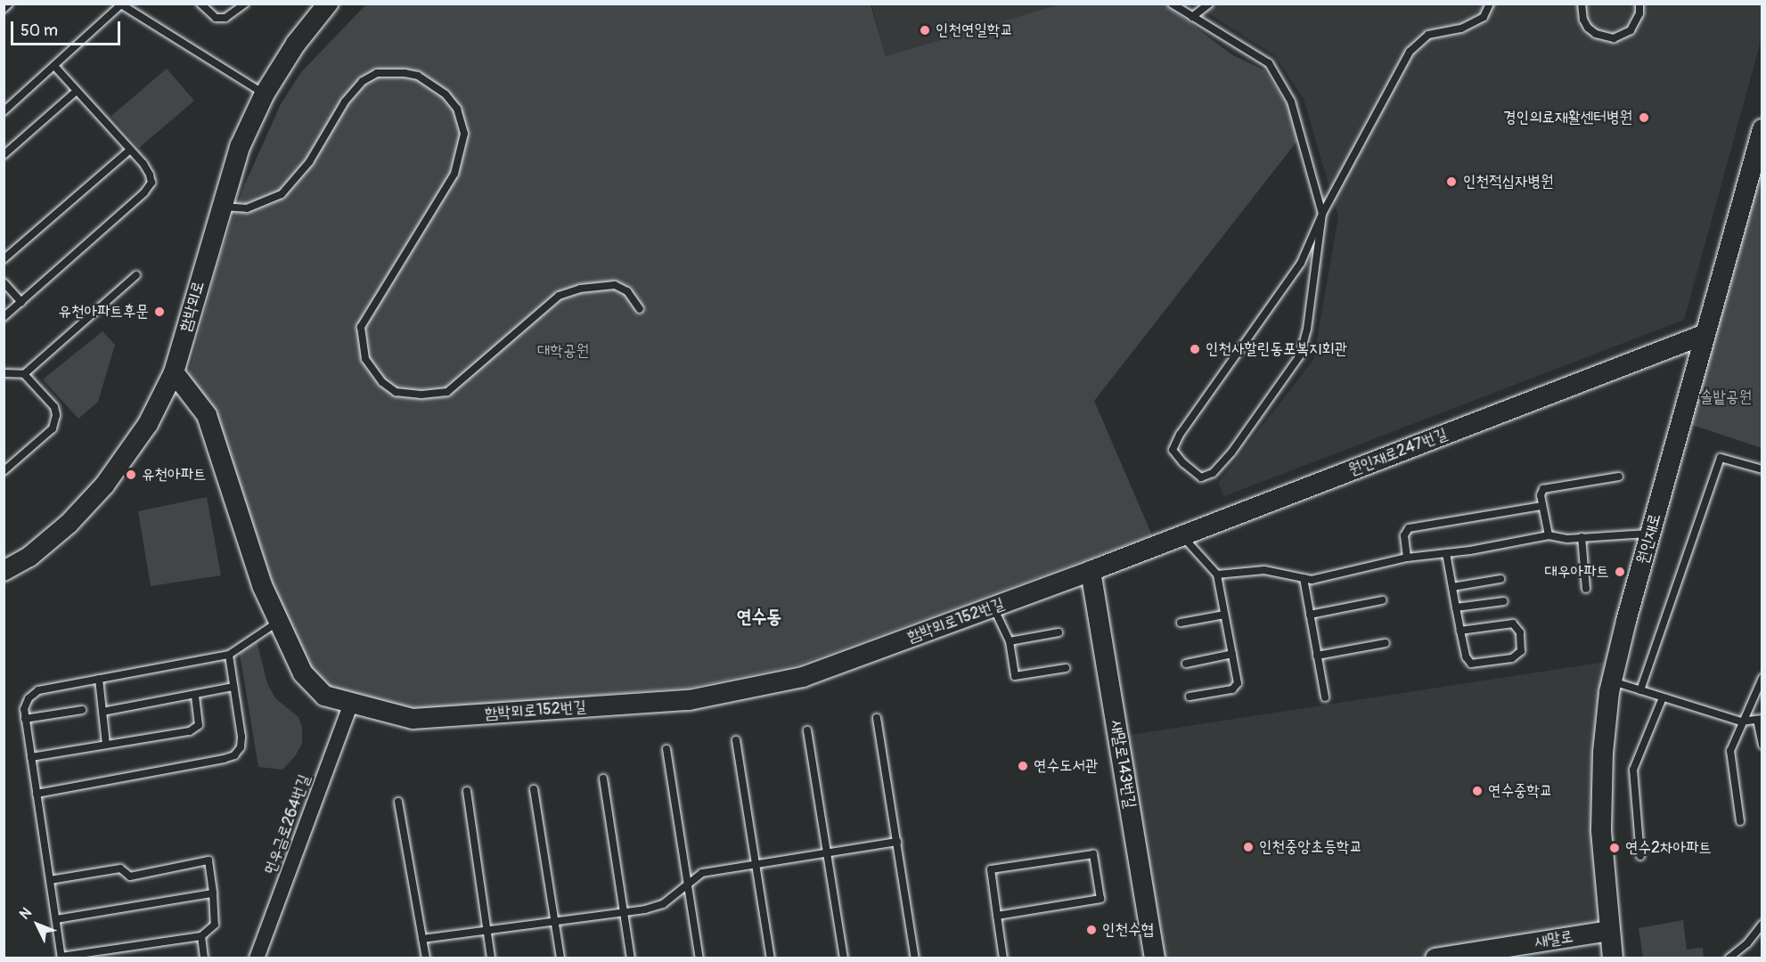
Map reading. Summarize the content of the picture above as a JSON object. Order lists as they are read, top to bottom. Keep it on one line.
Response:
{"streets":{"street":["함박뫼로","원인재로247번길","원인재로","함박뫼로152번길","새말로143번길","먼우금로264번길","새말로"]},"crossings":[["함박뫼로","함박뫼로152번길"],["원인재로247번길","원인재로"],["원인재로247번길","함박뫼로152번길"],["원인재로247번길","새말로143번길"],["원인재로","새말로"],["함박뫼로152번길","새말로143번길"],["함박뫼로152번길","먼우금로264번길"]],"districts":["연수동"],"parks":["대학공원","솔밭공원"],"places":["인천연일학교","경인의료재활센터병원","인천적십자병원","유천아파트후문","인천사할린동포복지회관","유천아파트","대우아파트","연수도서관","연수중학교","인천중앙초등학교","연수2차아파트","인천수협"],"scale_bar":"50 m","north":"top left"}
